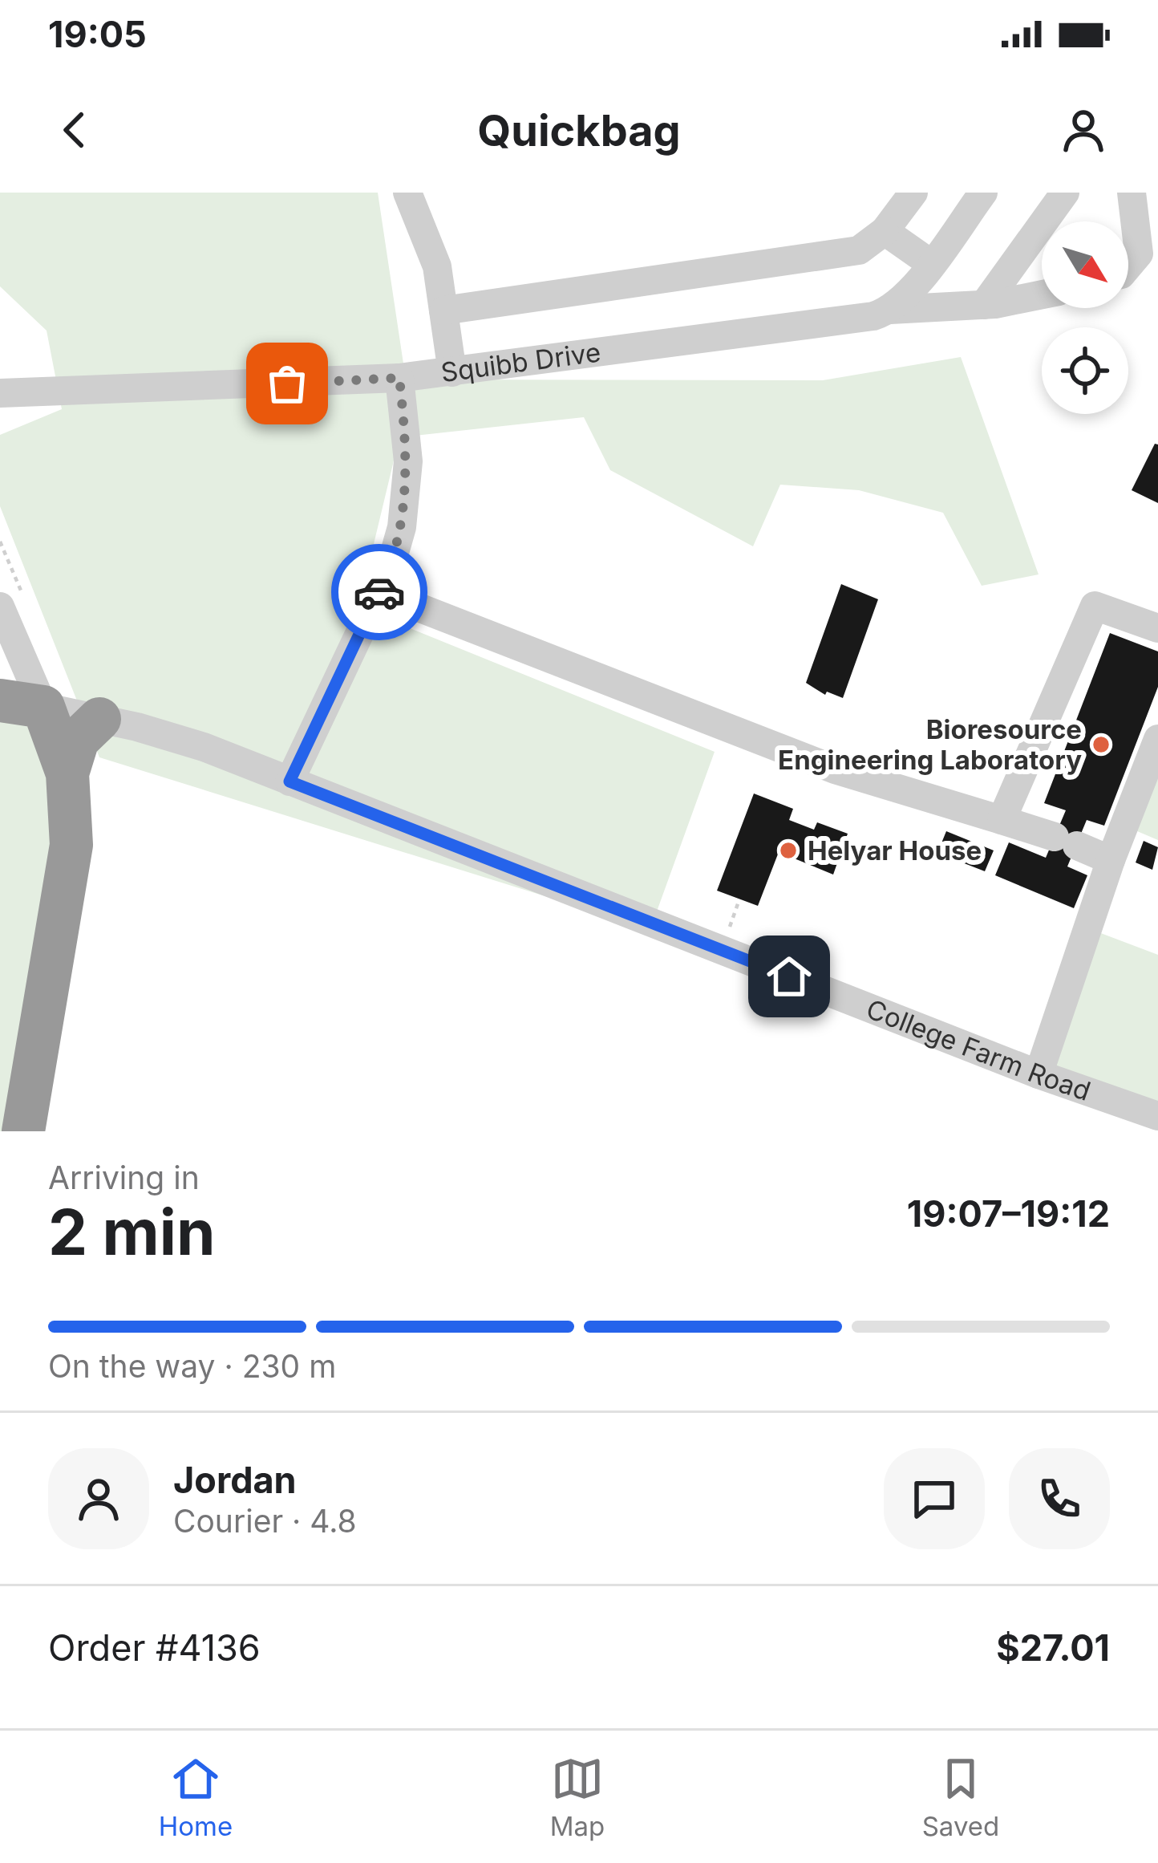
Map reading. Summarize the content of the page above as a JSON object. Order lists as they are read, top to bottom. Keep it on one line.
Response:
{"streets":{"street":["Squibb Drive","College Farm Road"]},"places":["Bioresource Engineering Laboratory","Helyar House"],"north":"bottom right","page":{"status":"19:05","header":"Quickbag","heading":["2 min","Arriving in","19:07–19:12"],"panel":["Jordan","Courier · 4.8","Order #4136","$27.01"],"bar":"On the way · 230 m","tabs":["Home","Map","Saved"]}}
